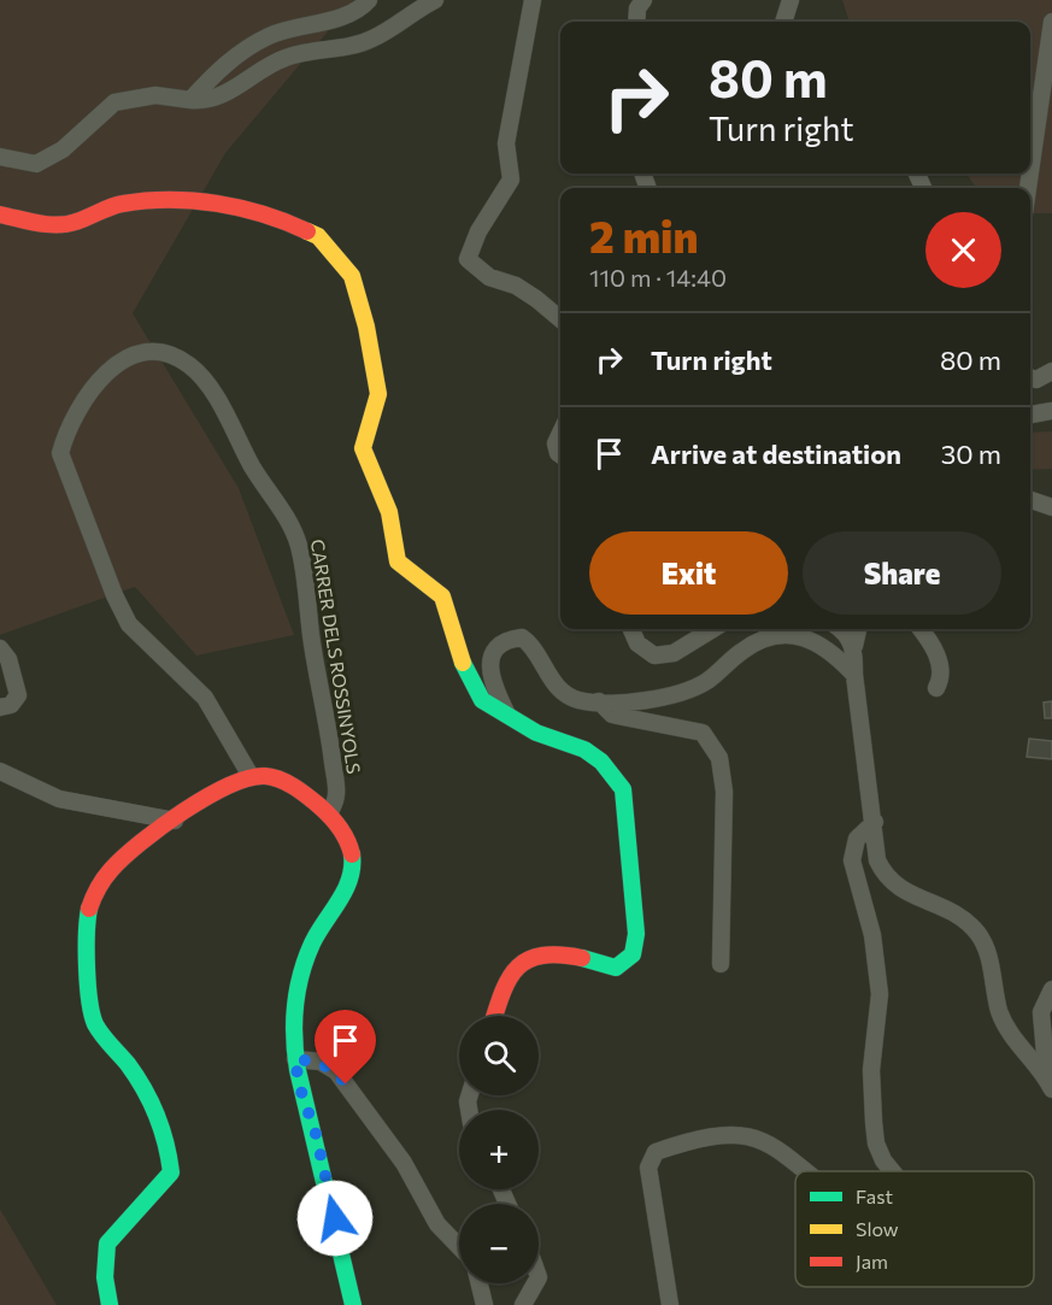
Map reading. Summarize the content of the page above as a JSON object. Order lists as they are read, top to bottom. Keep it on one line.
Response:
{"streets":{"street":["CARRER DELS ROSSINYOLS"]},"legend":["Fast","Slow","Jam"],"page":{"turn":["80 m","Turn right"],"heading":["2 min","110 m · 14:40"],"list":[{"name":"Turn right","value":"80 m"},{"name":"Arrive at destination","value":"30 m"}],"buttons":["Exit","Share"],"map_buttons":["+","−"]}}
